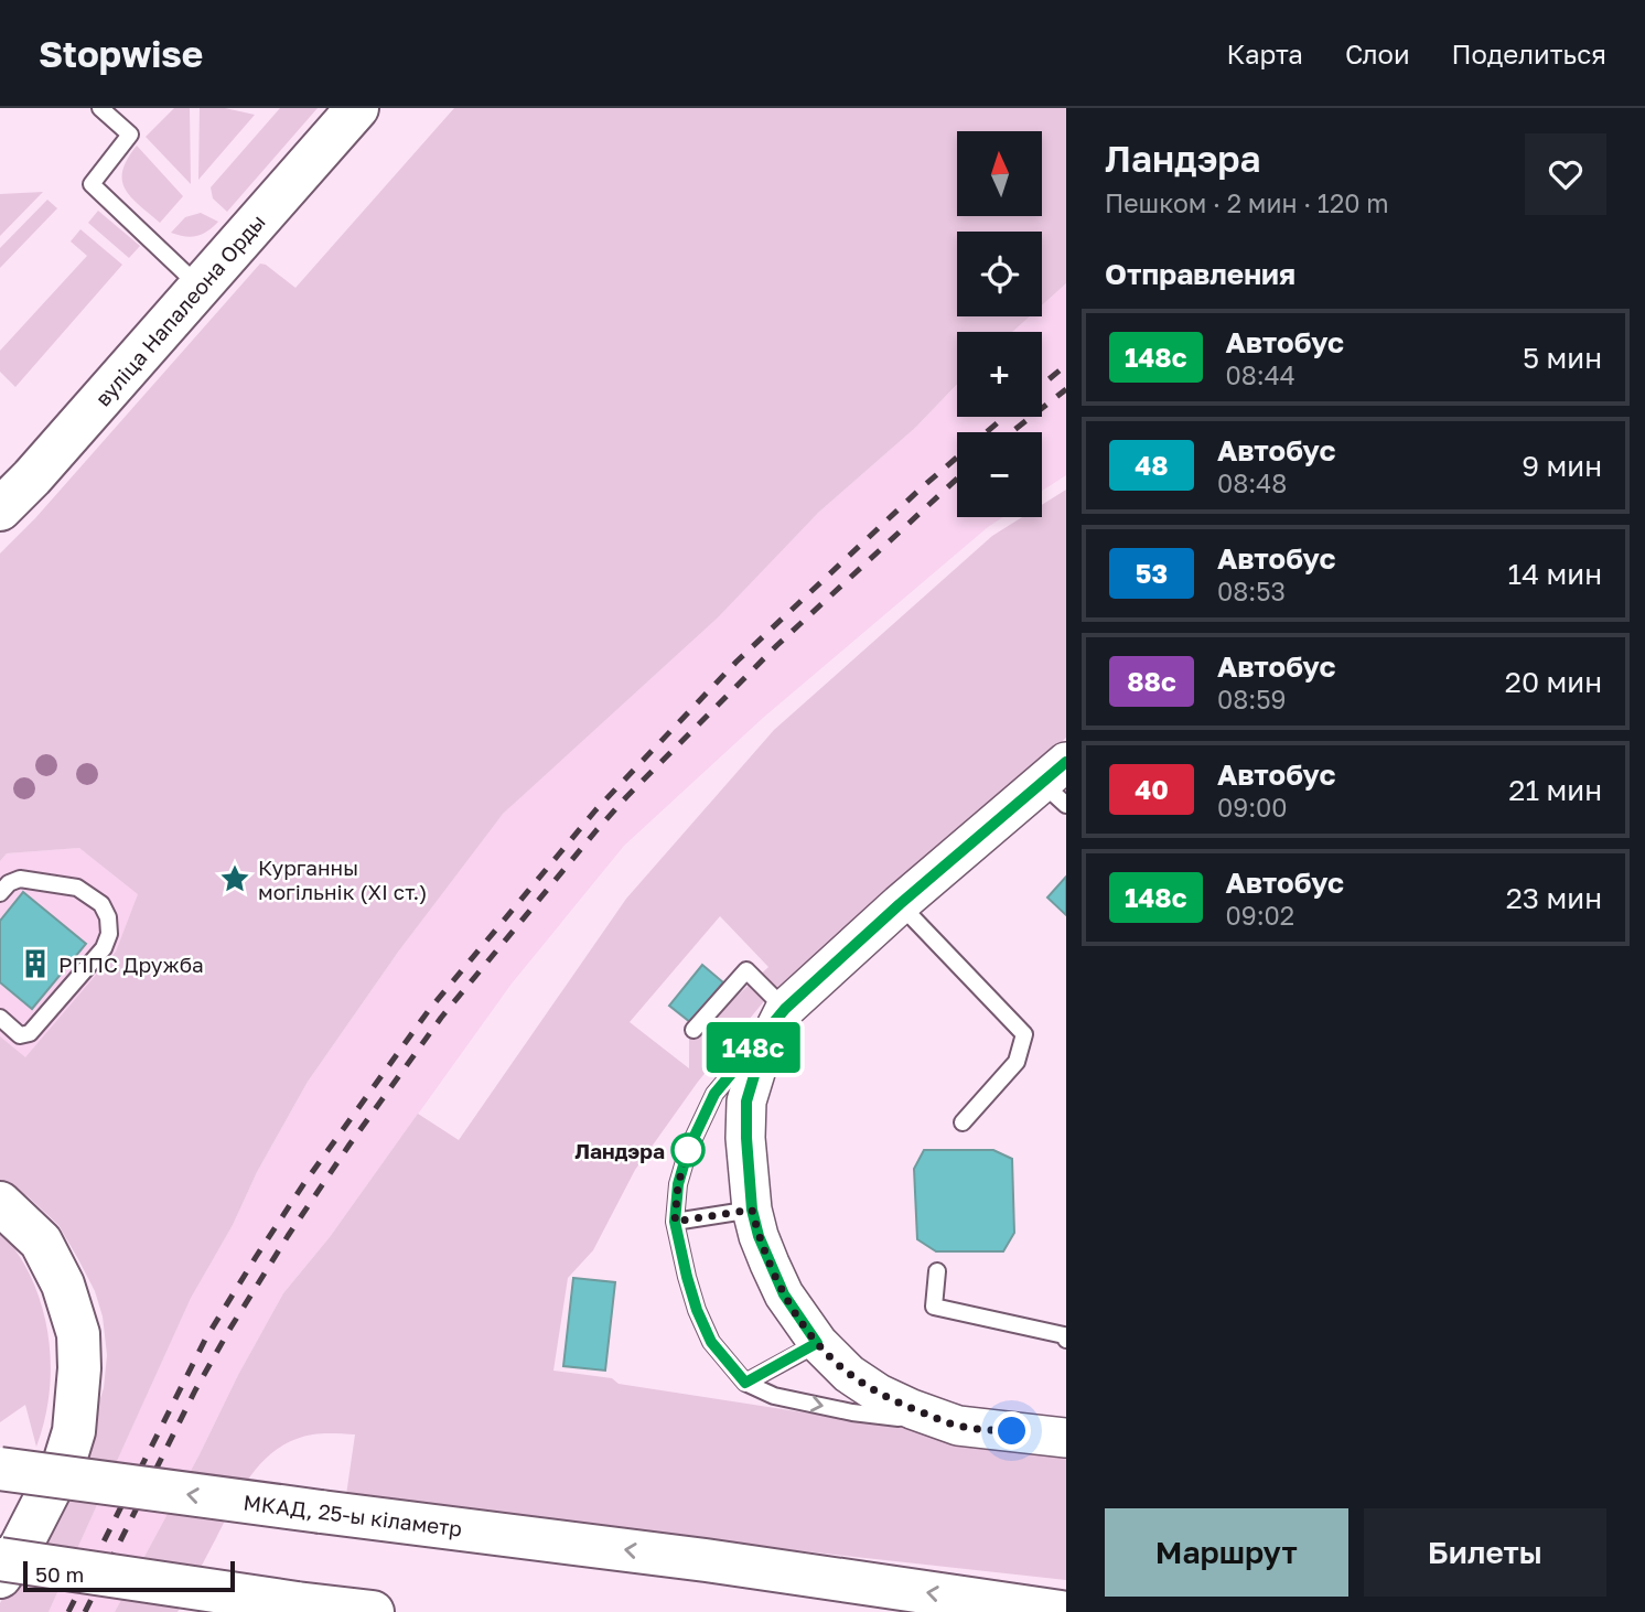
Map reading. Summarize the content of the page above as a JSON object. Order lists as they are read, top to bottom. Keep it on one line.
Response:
{"streets":{"main road":["вуліца Напалеона Орды","МКАД, 25-ы кіламетр"]},"places":{"place":["Курганны могільнік (XI ст.)"],"building":["РППС Дружба"],"other":["Ландэра"]},"lines":["bus line 148с"],"scale_bar":"50 m","north":"top","page":{"header":"Stopwise","nav":["Карта","Слои","Поделиться"],"on_map":"148с","heading":[["Ландэра","Пешком · 2 мин · 120 m"],"Отправления"],"map_buttons":["+","−"],"list":[{"mark":"148с","name":"Автобус","note":"08:44","value":"5 мин"},{"mark":"48","name":"Автобус","note":"08:48","value":"9 мин"},{"mark":"53","name":"Автобус","note":"08:53","value":"14 мин"},{"mark":"88с","name":"Автобус","note":"08:59","value":"20 мин"},{"mark":"40","name":"Автобус","note":"09:00","value":"21 мин"},{"mark":"148с","name":"Автобус","note":"09:02","value":"23 мин"}],"buttons":["Маршрут","Билеты"],"scale":"50 m"}}
